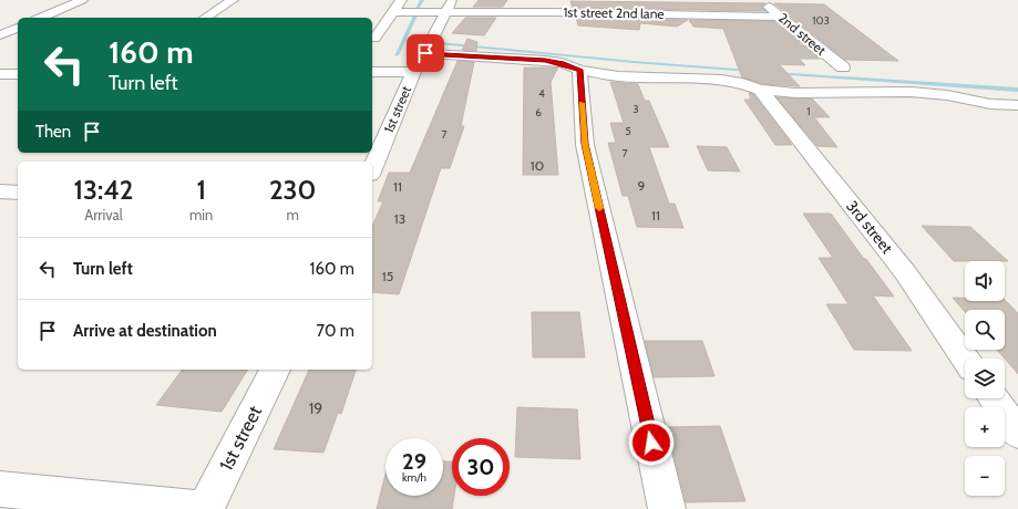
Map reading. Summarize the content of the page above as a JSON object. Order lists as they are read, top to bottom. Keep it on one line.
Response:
{"streets":{"street":["1st street 2nd lane","2nd street","1st street","3rd street"]},"crossings":[["1st street 2nd lane","2nd street"],["1st street 2nd lane","1st street"]],"house_numbers":["103","4","3","1","6","5","7","7","10","9","11","11","13","15","19"],"page":{"turn":["160 m","Turn left"],"then":"Then","eta":["13:42","Arrival","1","min","230","m"],"list":[{"name":"Turn left","value":"160 m"},{"name":"Arrive at destination","value":"70 m"}],"map_buttons":["+","−"],"speed":"29 km/h","limit":"30"}}
